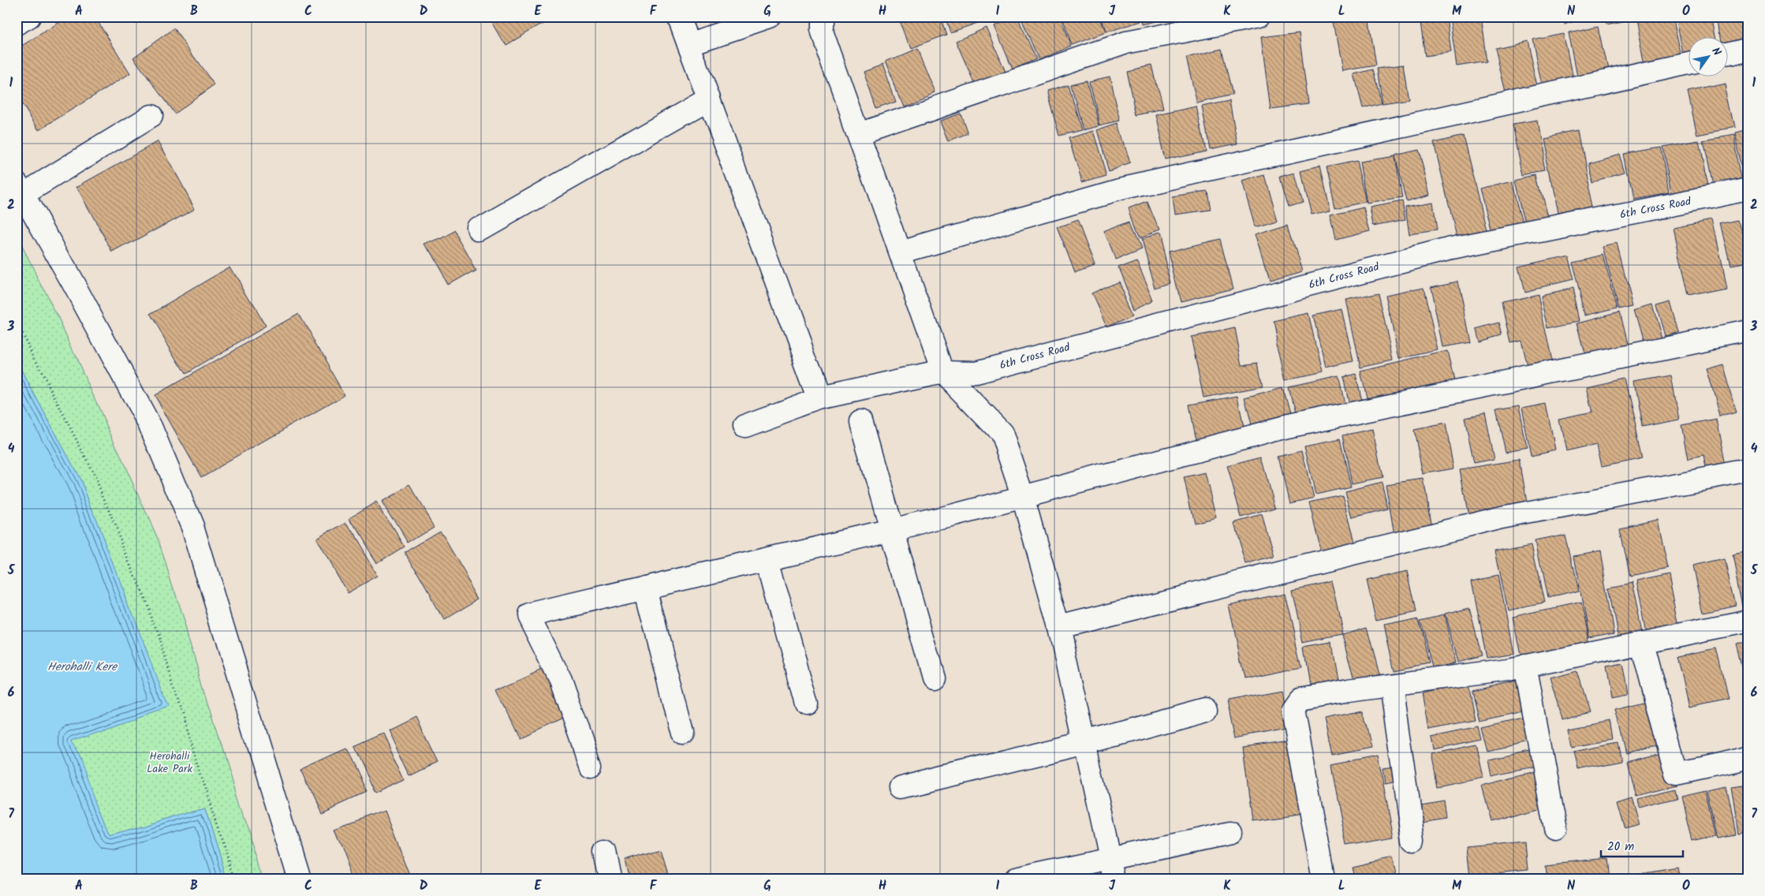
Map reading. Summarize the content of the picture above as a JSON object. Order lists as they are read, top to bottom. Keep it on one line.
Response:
{"streets":{"street":["6th Cross Road"]},"water":["Herohalli Kere"],"parks":["Herohalli Lake Park"],"scale_bar":"20 m","north":"top right","grid":{"columns":["A","B","C","D","E","F","G","H","I","J","K","L","M","N","O"],"rows":["1","2","3","4","5","6","7"]}}
